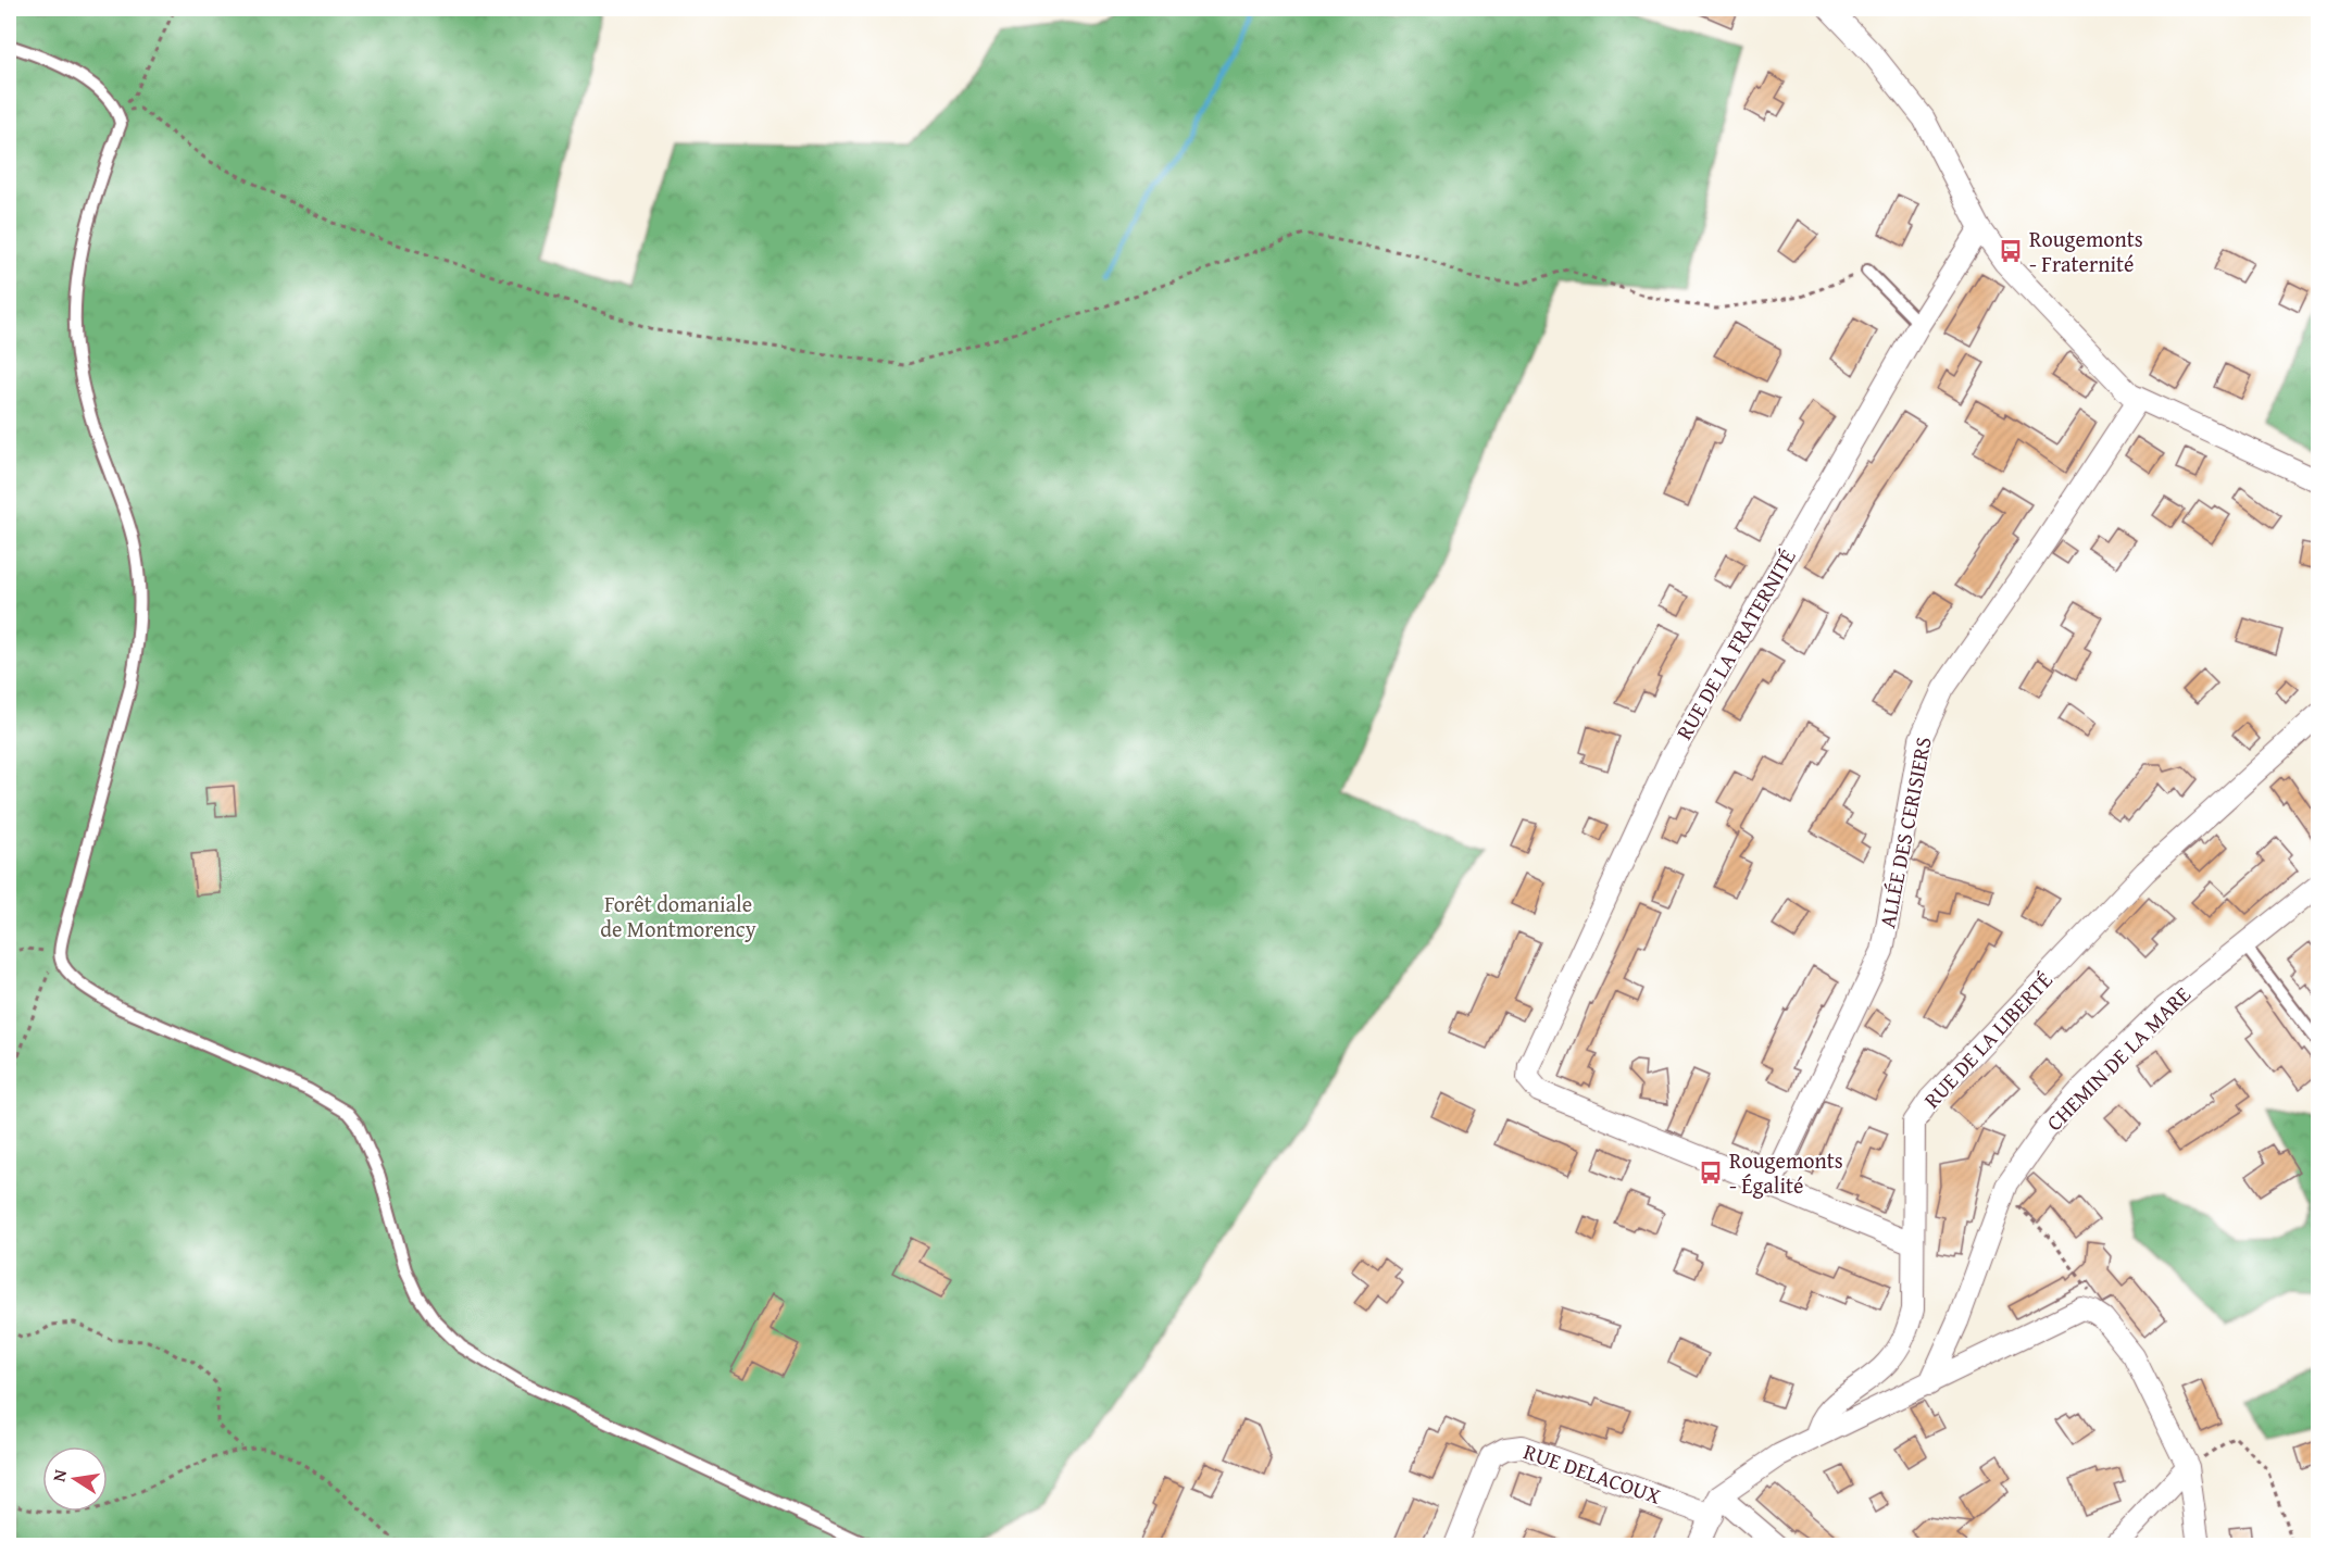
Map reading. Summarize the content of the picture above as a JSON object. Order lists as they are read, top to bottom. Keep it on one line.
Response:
{"streets":{"street":["RUE DE LA FRATERNITÉ","ALLÉE DES CERISIERS","RUE DE LA LIBERTÉ","CHEMIN DE LA MARE","RUE DELACOUX"]},"crossings":[["RUE DE LA FRATERNITÉ","ALLÉE DES CERISIERS"]],"parks":["Forêt domaniale de Montmorency"],"places":{"bus stop":["Rougemonts - Fraternité","Rougemonts - Égalité"]},"north":"left"}
